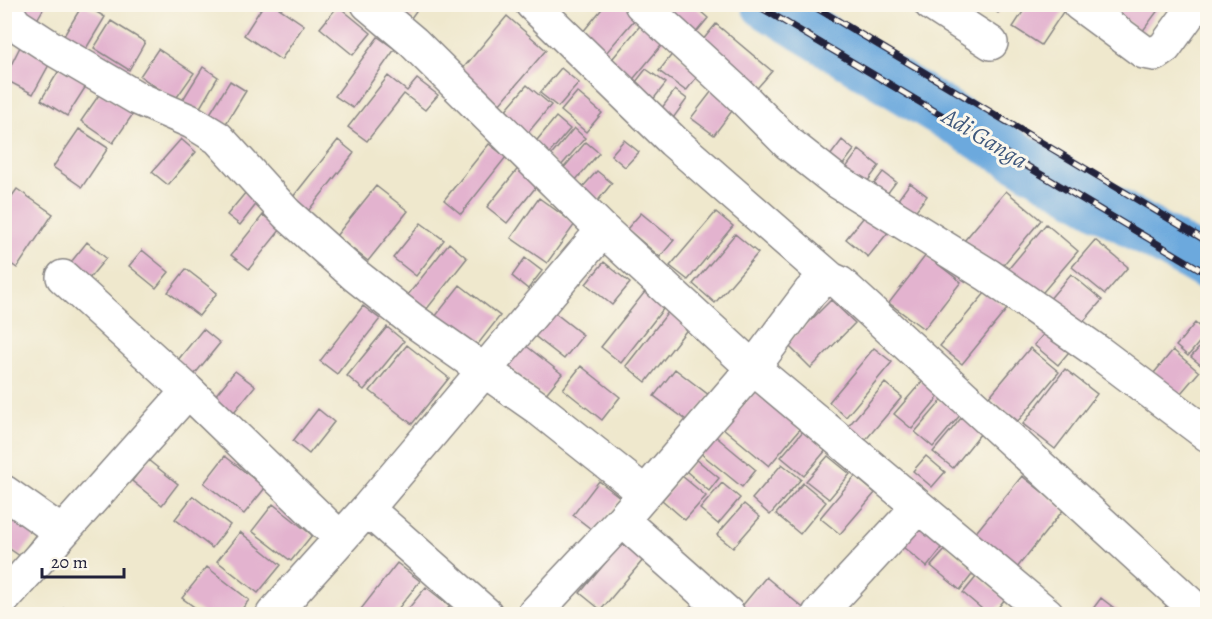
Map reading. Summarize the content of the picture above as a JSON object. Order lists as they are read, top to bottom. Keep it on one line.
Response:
{"water":["Adi Ganga"],"scale_bar":"20 m"}
